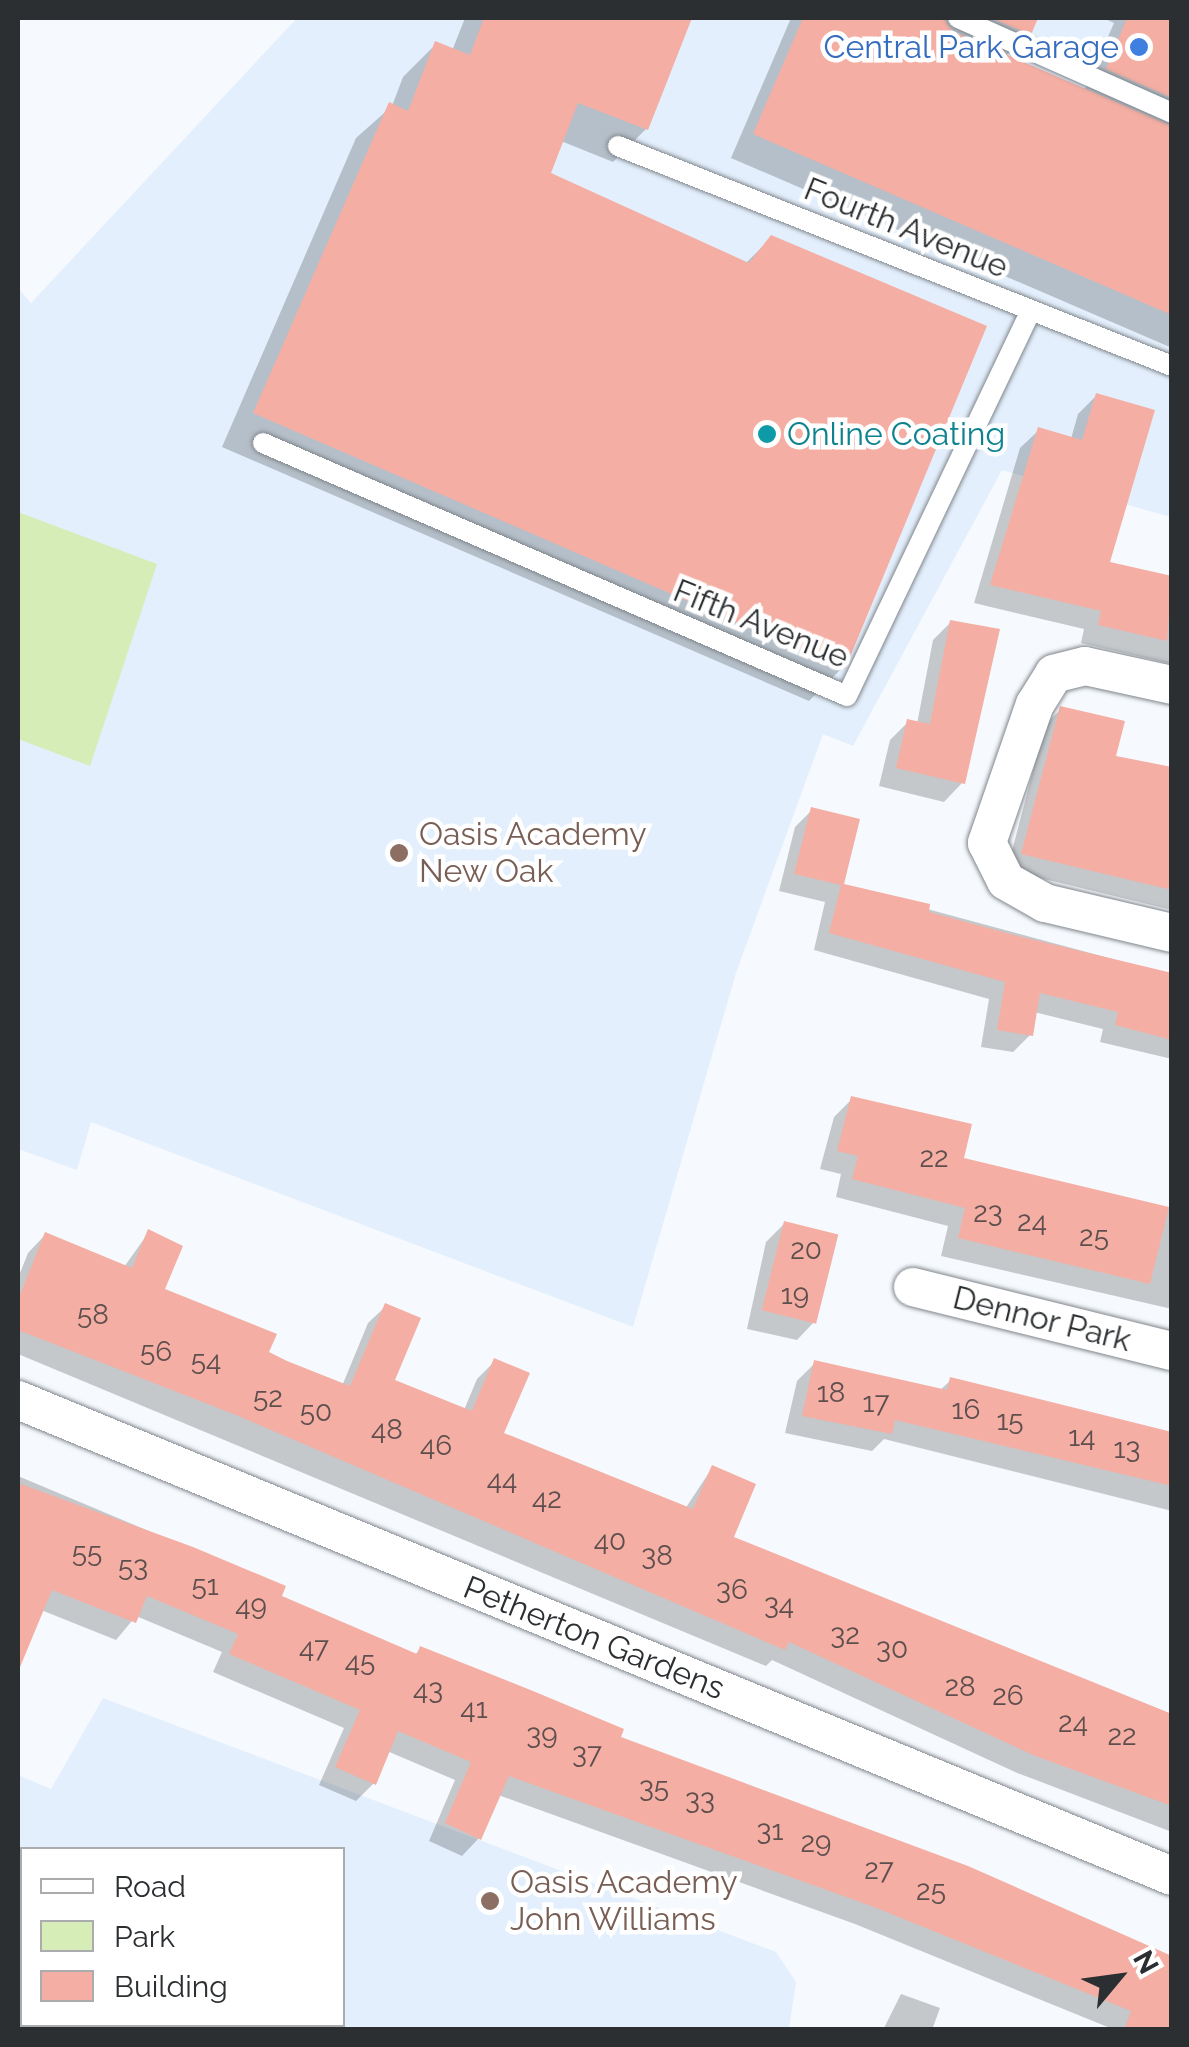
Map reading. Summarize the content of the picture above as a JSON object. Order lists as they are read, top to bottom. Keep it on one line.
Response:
{"streets":{"street":["Dennor Park","Petherton Gardens"],"lane":["Fourth Avenue","Fifth Avenue"]},"crossings":[["Fourth Avenue","Fifth Avenue"]],"places":["Central Park Garage","Online Coating","Oasis Academy New Oak","Oasis Academy John Williams"],"house_numbers":["22","23","24","25","20","19","58","56","54","18","52","17","16","50","15","48","14","46","13","44","42","40","55","38","53","51","36","34","49","32","47","30","45","28","43","26","41","24","39","22","37","35","33","31","29","27","25"],"legend":["Road","Park","Building"],"north":"top right"}
